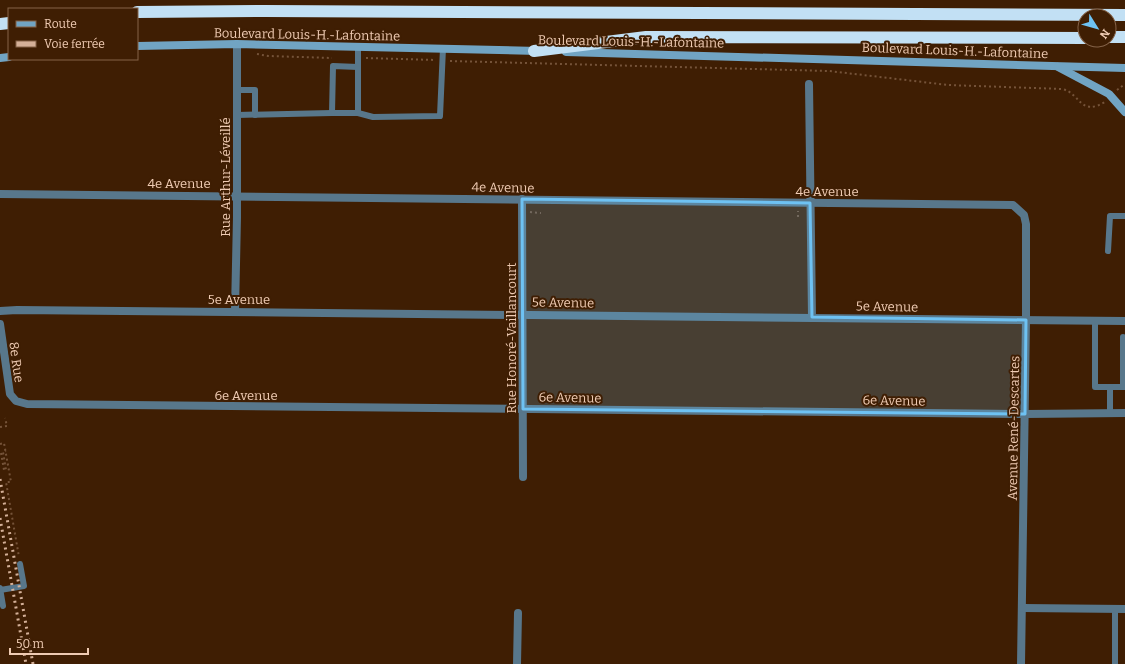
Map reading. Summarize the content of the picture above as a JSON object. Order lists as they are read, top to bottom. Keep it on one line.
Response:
{"streets":{"main road":["Boulevard Louis-H.-Lafontaine"],"street":["Rue Arthur-Léveillé","4e Avenue","5e Avenue","Rue Honoré-Vaillancourt","8e Rue","6e Avenue","Avenue René-Descartes"]},"crossings":[["Boulevard Louis-H.-Lafontaine","Rue Arthur-Léveillé"],["Rue Arthur-Léveillé","4e Avenue"],["Rue Arthur-Léveillé","5e Avenue"],["4e Avenue","Rue Honoré-Vaillancourt"],["4e Avenue","Avenue René-Descartes"],["5e Avenue","Rue Honoré-Vaillancourt"],["5e Avenue","Avenue René-Descartes"],["Rue Honoré-Vaillancourt","6e Avenue"],["8e Rue","6e Avenue"],["6e Avenue","Avenue René-Descartes"]],"legend":["Route","Voie ferrée"],"scale_bar":"50 m","north":"bottom right"}
